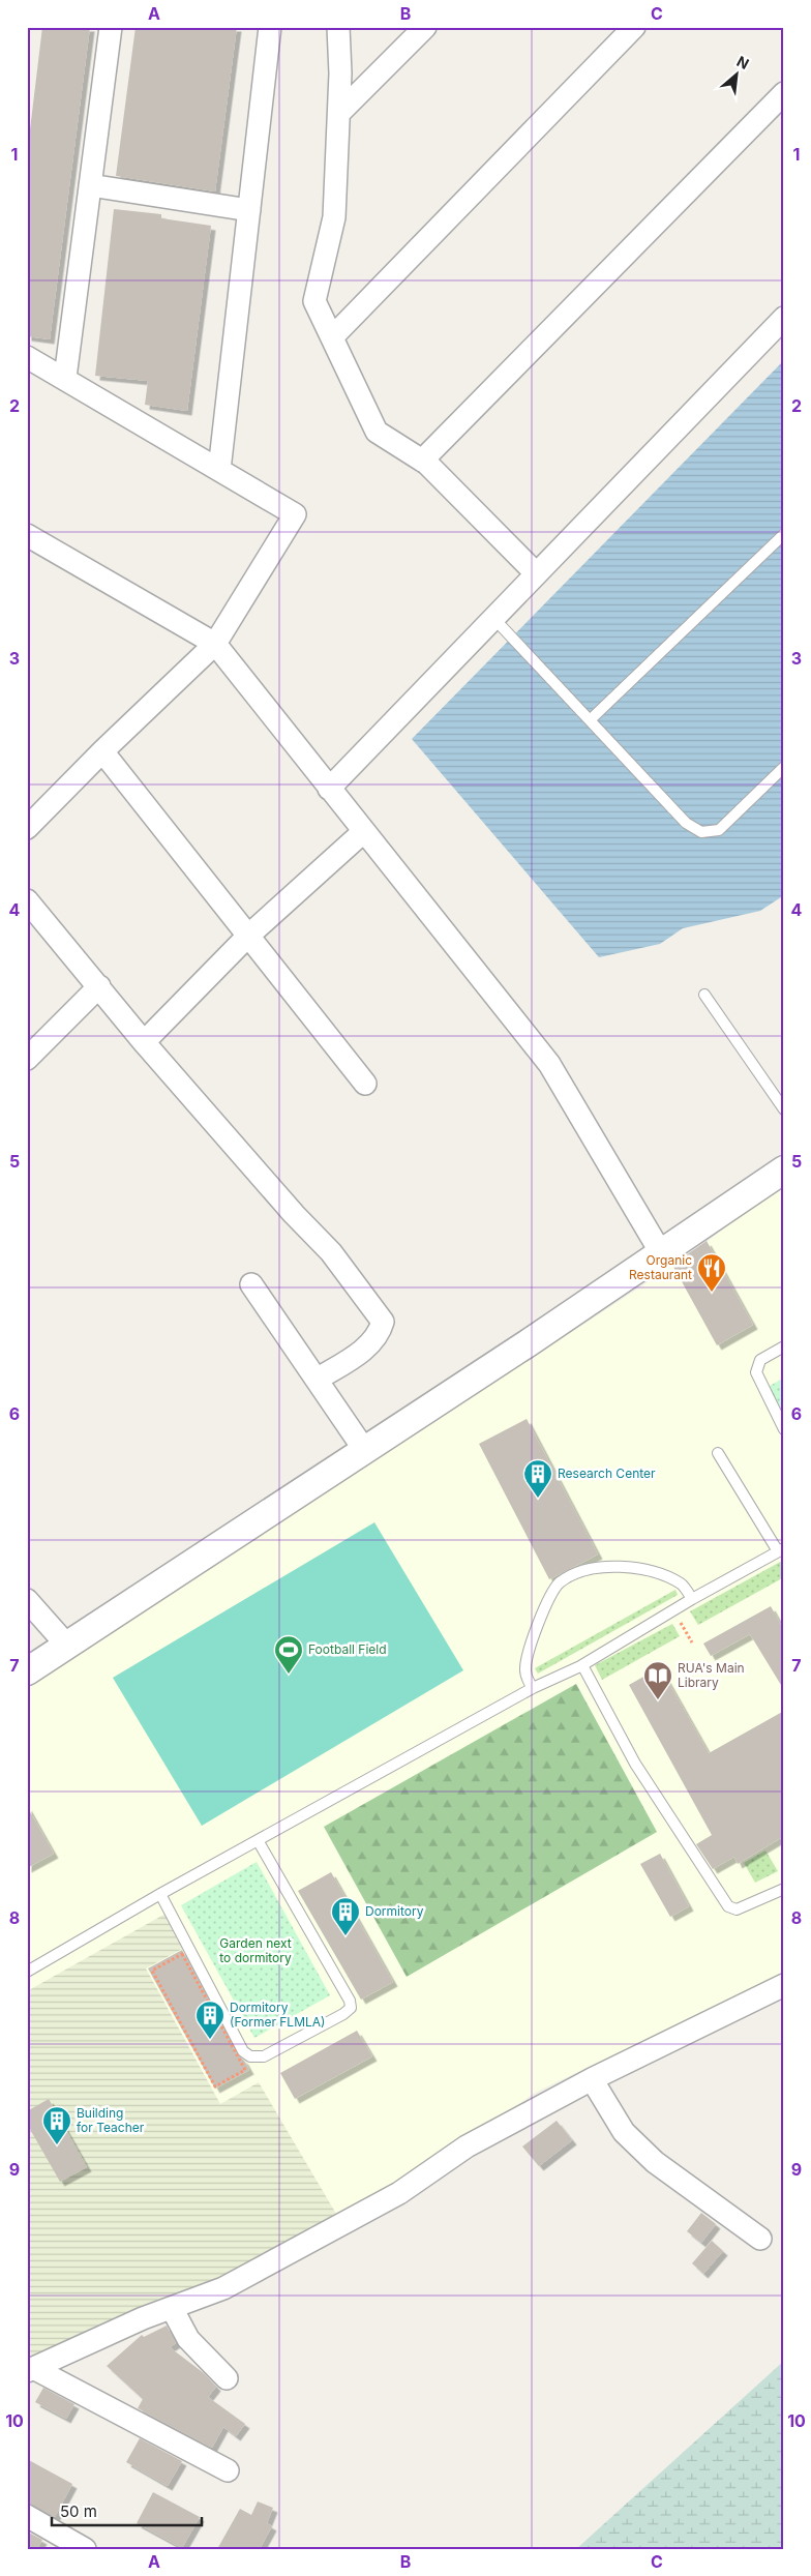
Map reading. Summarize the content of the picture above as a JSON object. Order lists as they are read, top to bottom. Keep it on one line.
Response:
{"parks":["Garden next to dormitory"],"places":{"restaurant":["Organic Restaurant"],"building":["Research Center","Dormitory","Dormitory (Former FLMLA)","Building for Teacher"],"sports":["Football Field"],"library":["RUA's Main Library"]},"scale_bar":"50 m","north":"top right","grid":{"columns":["A","B","C"],"rows":["1","2","3","4","5","6","7","8","9","10"]}}
